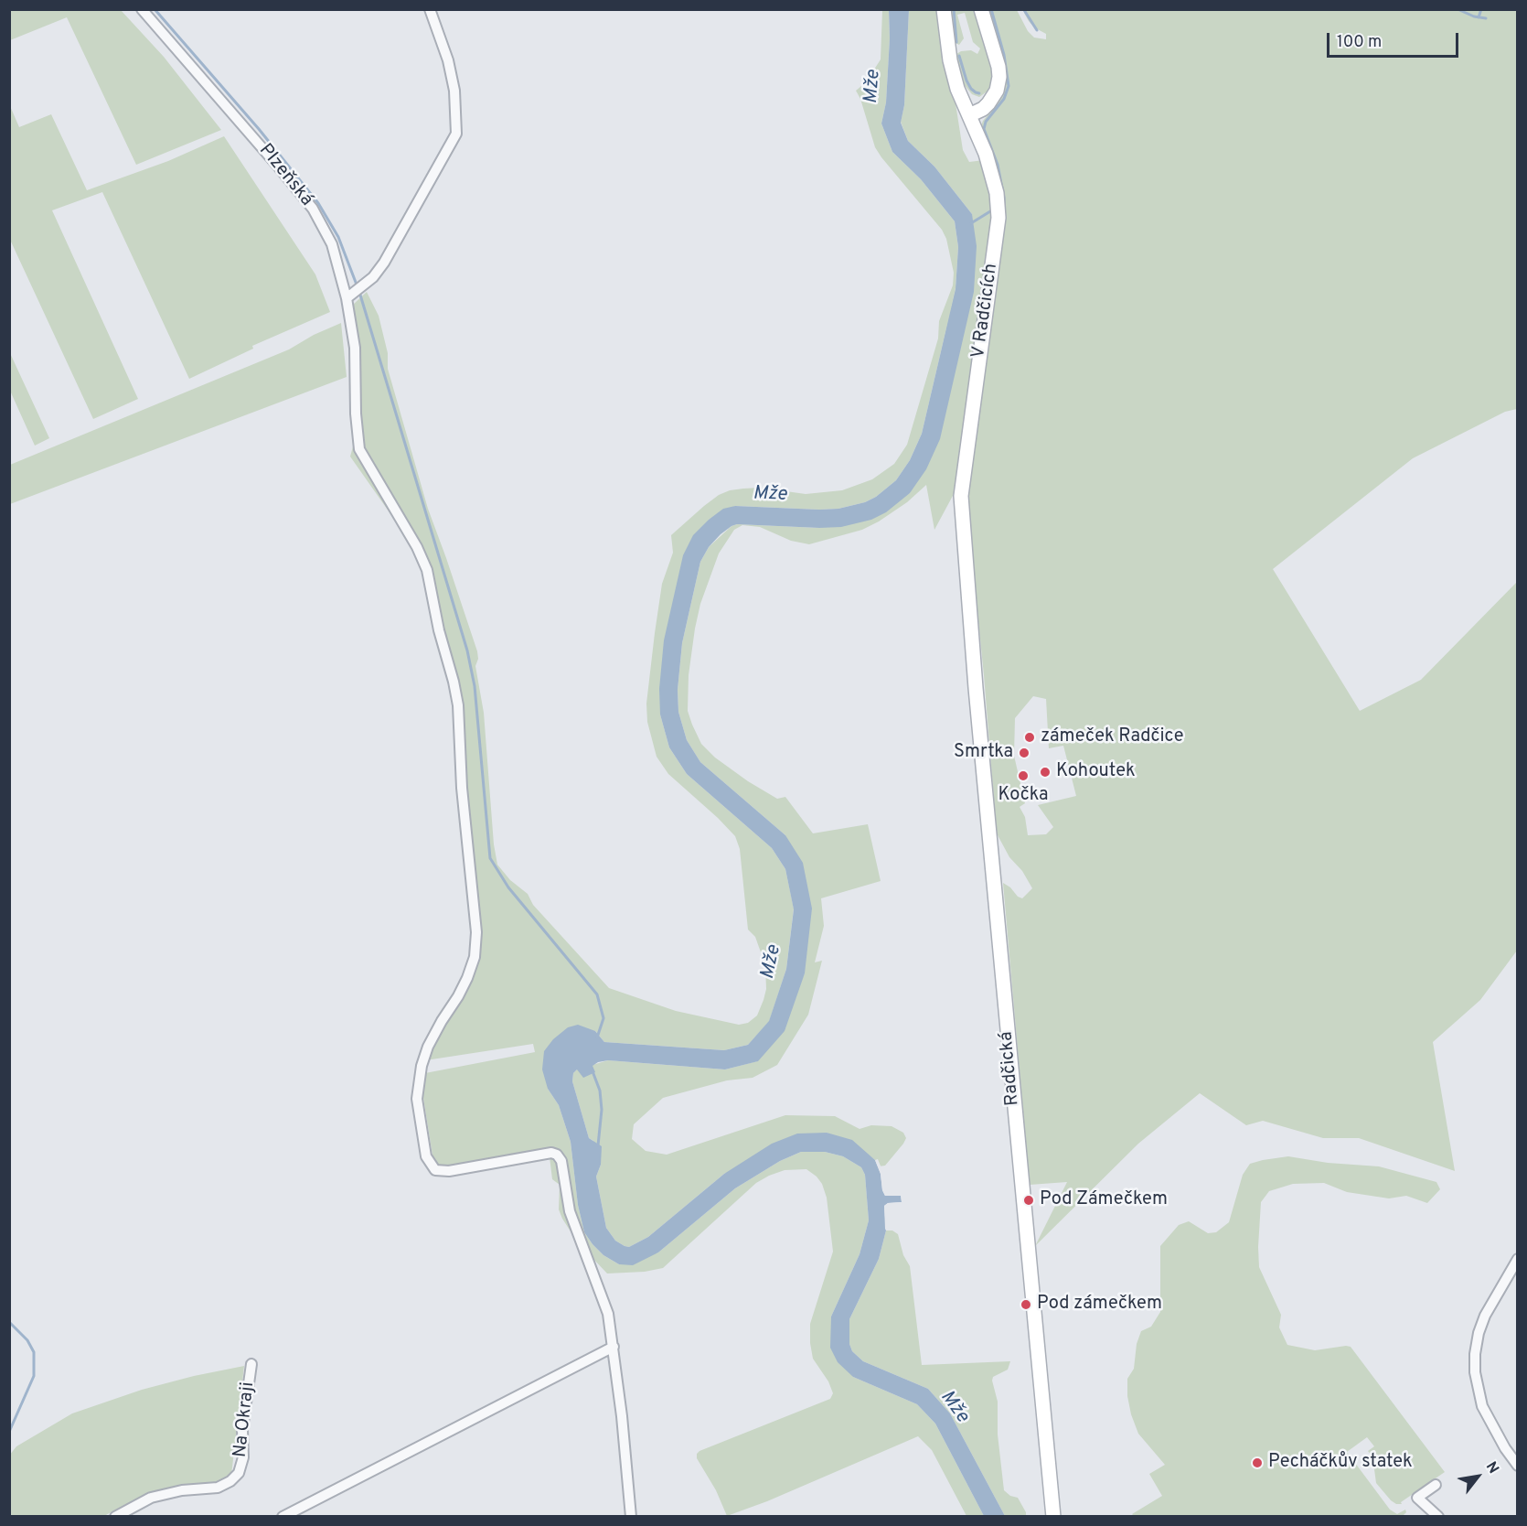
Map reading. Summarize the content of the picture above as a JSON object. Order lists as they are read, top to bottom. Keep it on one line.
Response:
{"streets":{"street":["Plzeňská","V Radčicích","Radčická","Na Okraji"]},"crossings":[["V Radčicích","Radčická"]],"water":["Mže"],"places":["zámeček Radčice","Smrtka","Kohoutek","Kočka","Pod Zámečkem","Pod zámečkem","Pecháčkův statek"],"scale_bar":"100 m","north":"top right"}
